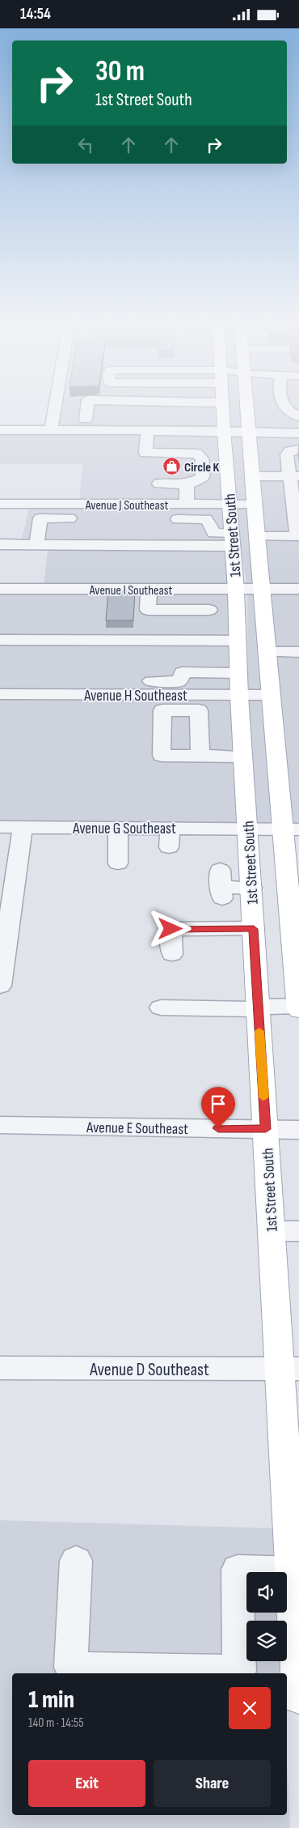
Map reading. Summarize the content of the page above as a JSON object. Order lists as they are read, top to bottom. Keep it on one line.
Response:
{"streets":{"main road":["1st Street South"],"street":["Avenue J Southeast","Avenue I Southeast","Avenue H Southeast","Avenue G Southeast","Avenue E Southeast","Avenue D Southeast"]},"crossings":[["Avenue J Southeast","1st Street South"],["1st Street South","Avenue I Southeast"],["1st Street South","Avenue H Southeast"],["1st Street South","Avenue G Southeast"],["1st Street South","Avenue E Southeast"],["1st Street South","Avenue D Southeast"]],"places":{"shop":["Circle K"]},"page":{"status":"14:54","turn":["30 m","1st Street South"],"heading":["1 min","140 m · 14:55"],"buttons":["Exit","Share"]}}
